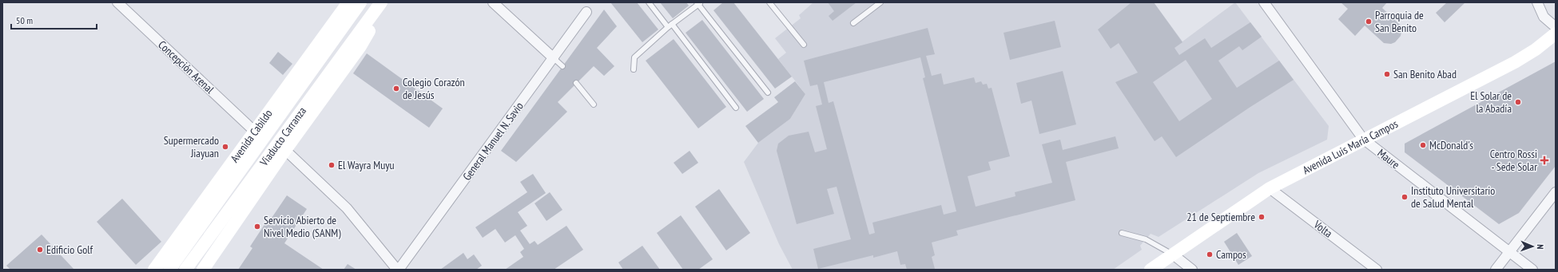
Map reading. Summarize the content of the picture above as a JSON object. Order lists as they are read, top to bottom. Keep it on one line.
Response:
{"streets":{"main road":["Avenida Cabildo","Viaducto Carranza","Avenida Luis María Campos"],"street":["Concepción Arenal","General Manuel N. Savio","Maure","Volta"]},"crossings":[["Concepción Arenal","Avenida Cabildo"],["Avenida Luis María Campos","Maure"],["Avenida Luis María Campos","Volta"]],"places":{"other":["Parroquia de San Benito","San Benito Abad","Colegio Corazón de Jesús","El Solar de la Abadía","McDonald's","Supermercado Jiayuan","El Wayra Muyu","Instituto Universitario de Salud Mental","21 de Septiembre","Servicio Abierto de Nivel Medio (SANM)","Edificio Golf","Campos"],"health":["Centro Rossi - Sede Solar"]},"scale_bar":"50 m","north":"right"}
